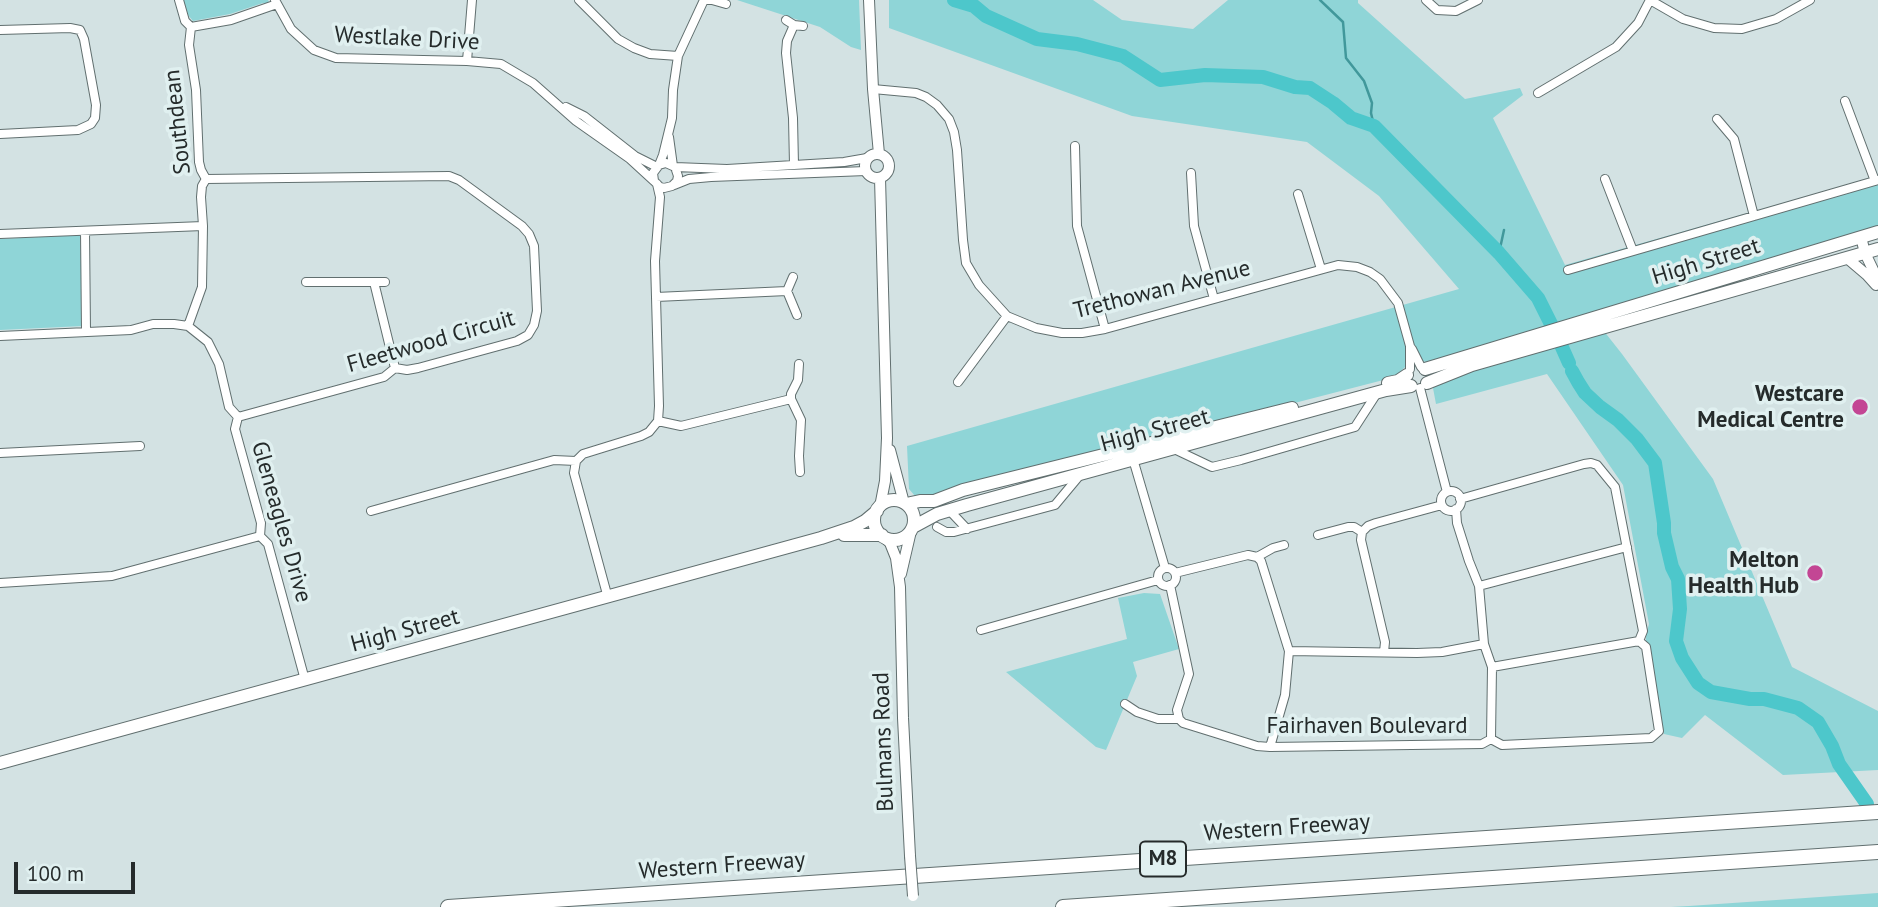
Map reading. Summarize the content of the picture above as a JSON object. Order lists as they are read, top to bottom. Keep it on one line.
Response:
{"streets":{"highway":["Western Freeway","M8"],"main road":["High Street"],"street":["Westlake Drive","Southdean","Trethowan Avenue","Fleetwood Circuit","Gleneagles Drive","Fairhaven Boulevard","Bulmans Road"]},"crossings":[["Southdean","Fleetwood Circuit"],["Southdean","Gleneagles Drive"],["High Street","Trethowan Avenue"],["High Street","Gleneagles Drive"],["High Street","Bulmans Road"],["Fleetwood Circuit","Gleneagles Drive"]],"places":["Westcare Medical Centre","Melton Health Hub"],"scale_bar":"100 m"}
